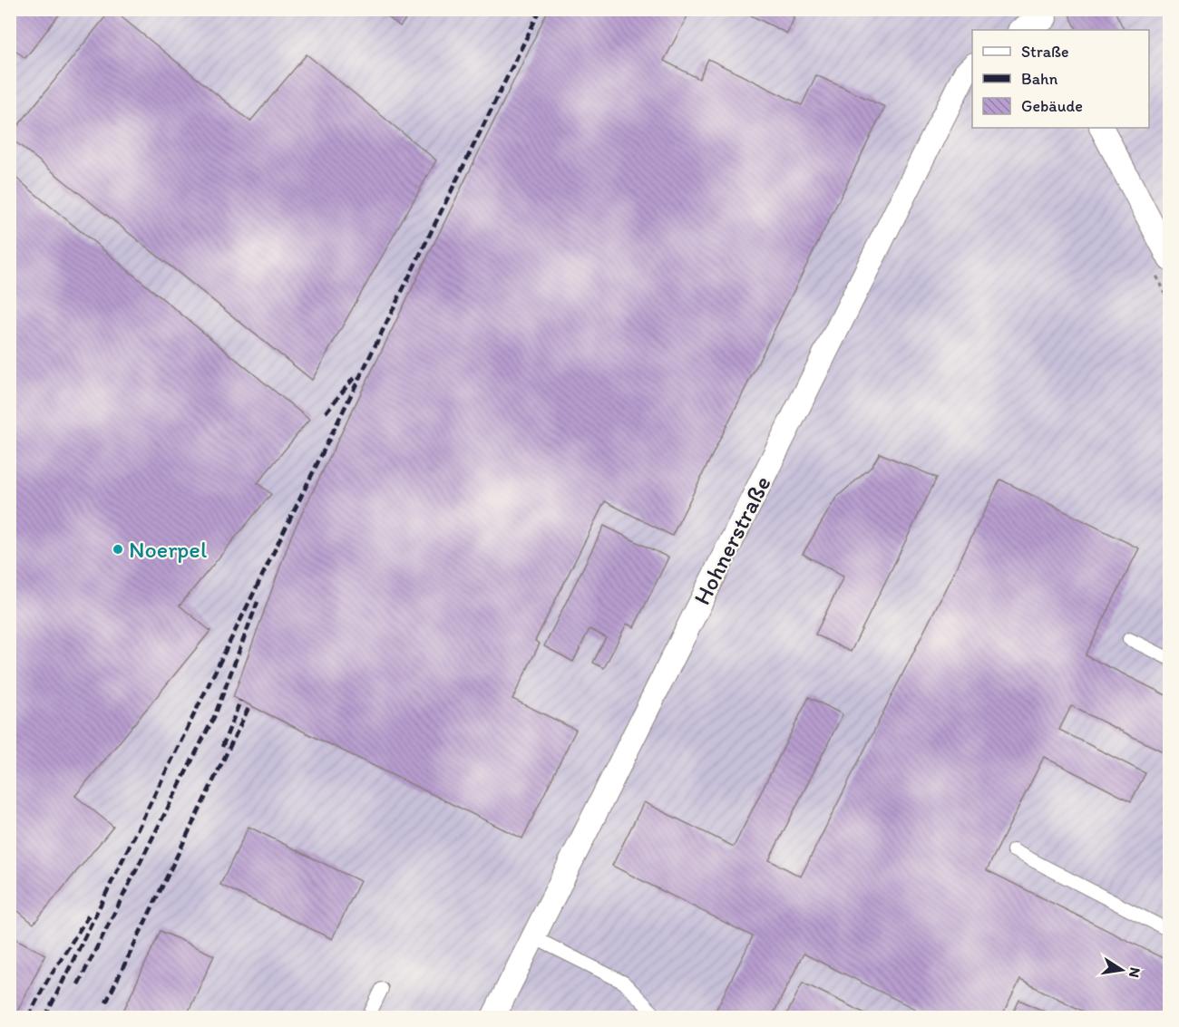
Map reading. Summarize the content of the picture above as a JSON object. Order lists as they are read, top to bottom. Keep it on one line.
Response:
{"streets":{"street":["Hohnerstraße"]},"places":["Noerpel"],"legend":["Straße","Bahn","Gebäude"],"north":"right"}
